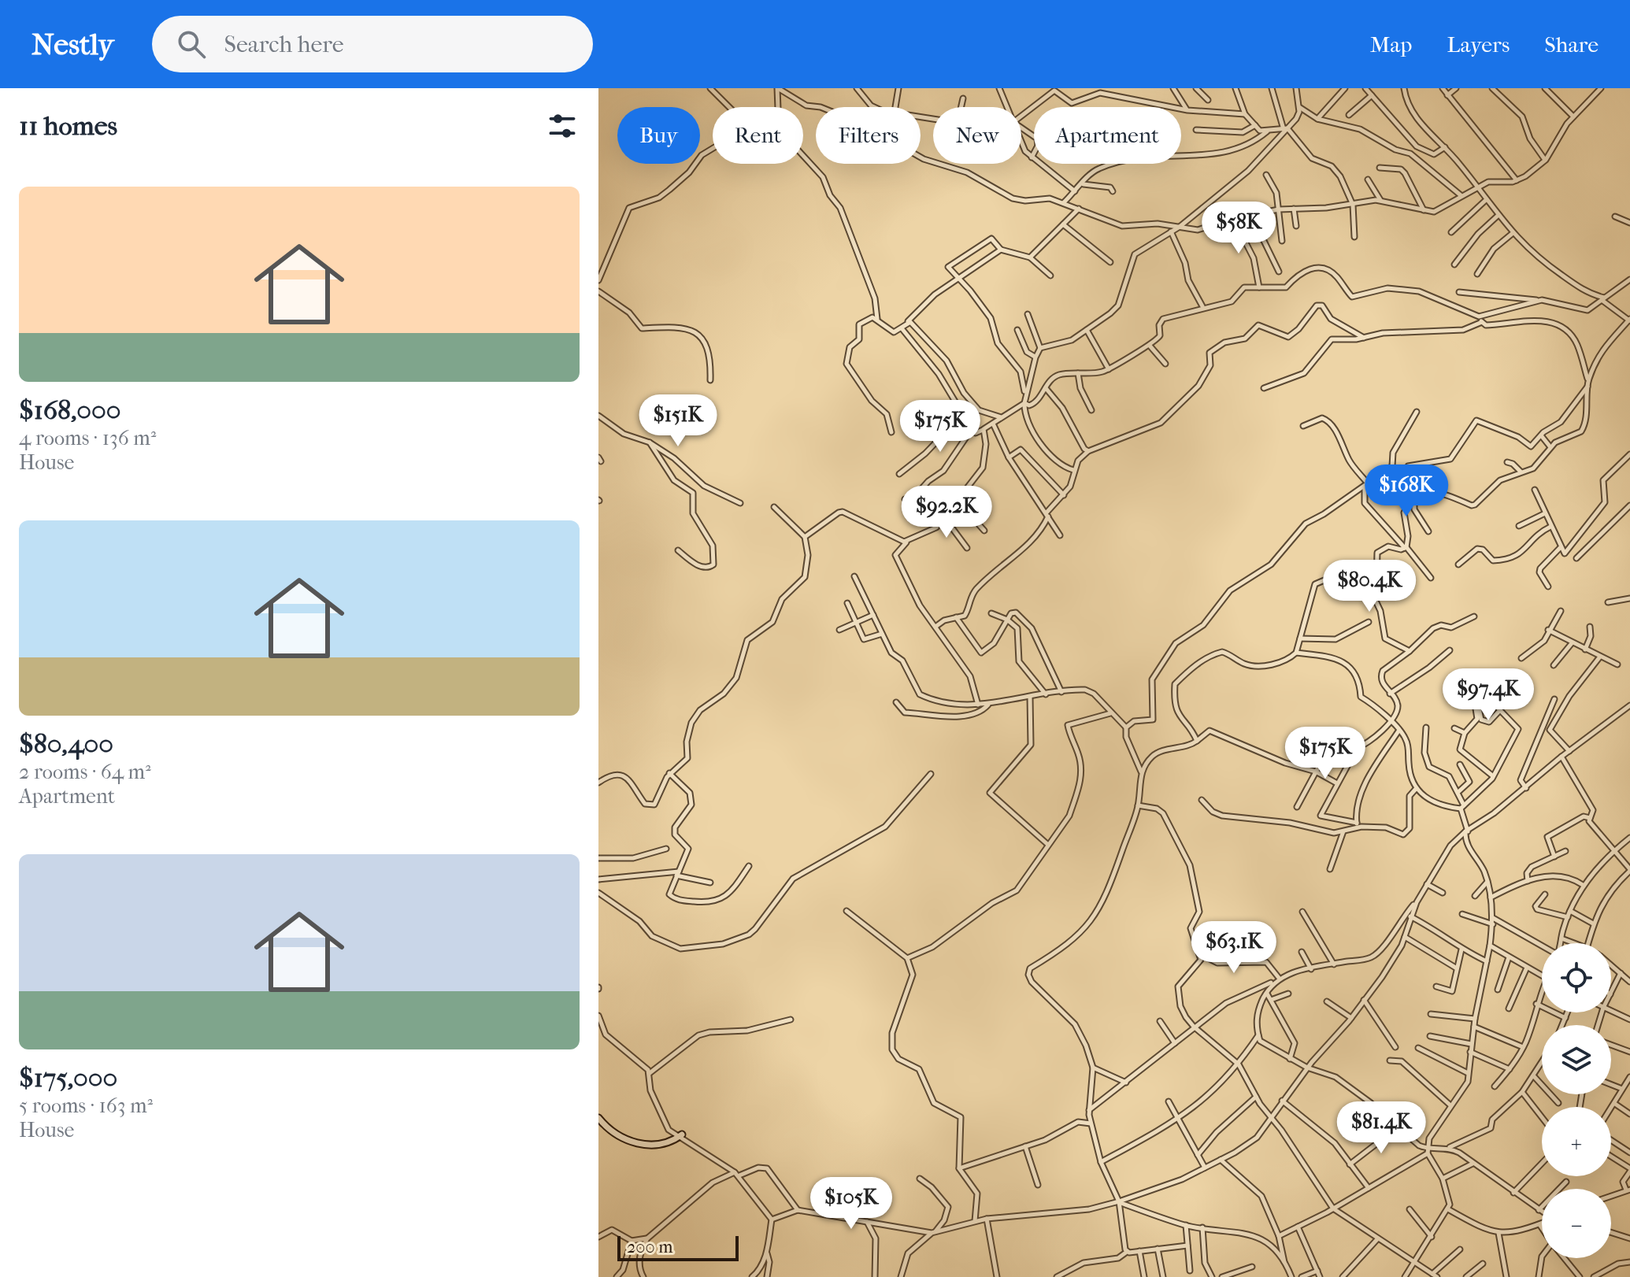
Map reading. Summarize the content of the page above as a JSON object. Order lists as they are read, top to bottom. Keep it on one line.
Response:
{"scale_bar":"200 m","page":{"header":"Nestly","search":"Search here","nav":["Map","Layers","Share"],"heading":"11 homes","chip":["Buy","Rent","Filters","New","Apartment"],"list":[{"name":"$168,000","note":"4 rooms · 136 m² · House"},{"name":"$80,400","note":"2 rooms · 64 m² · Apartment"},{"name":"$175,000","note":"5 rooms · 163 m² · House"}],"price":["$58K","$151K","$175K","$168K","$92.2K","$80.4K","$97.4K","$175K","$63.1K","$81.4K","$105K"],"map_buttons":["+","−"],"scale":"200 m"}}
